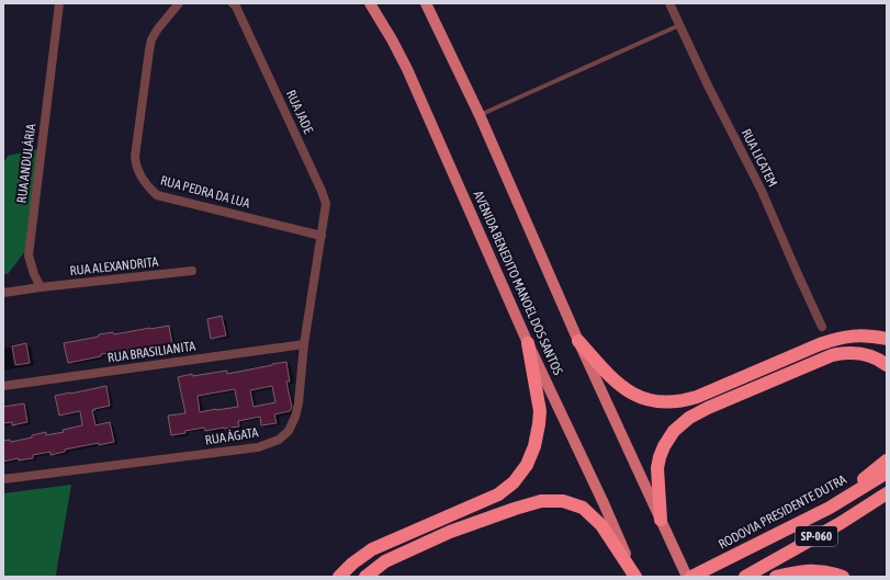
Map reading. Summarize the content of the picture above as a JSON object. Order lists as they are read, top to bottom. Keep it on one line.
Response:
{"streets":{"highway":["RODOVIA PRESIDENTE DUTRA","SP-060"],"main road":["AVENIDA BENEDITO MANOEL DOS SANTOS"],"street":["RUA JADE","RUA LICATEM","RUA ANDULÁRIA","RUA PEDRA DA LUA","RUA ALEXANDRITA","RUA BRASILIANITA","RUA ÁGATA"]},"crossings":[["RUA JADE","RUA PEDRA DA LUA"],["RUA JADE","RUA ÁGATA"],["RUA ANDULÁRIA","RUA ALEXANDRITA"],["RUA PEDRA DA LUA","RUA ÁGATA"],["RUA BRASILIANITA","RUA ÁGATA"]]}
